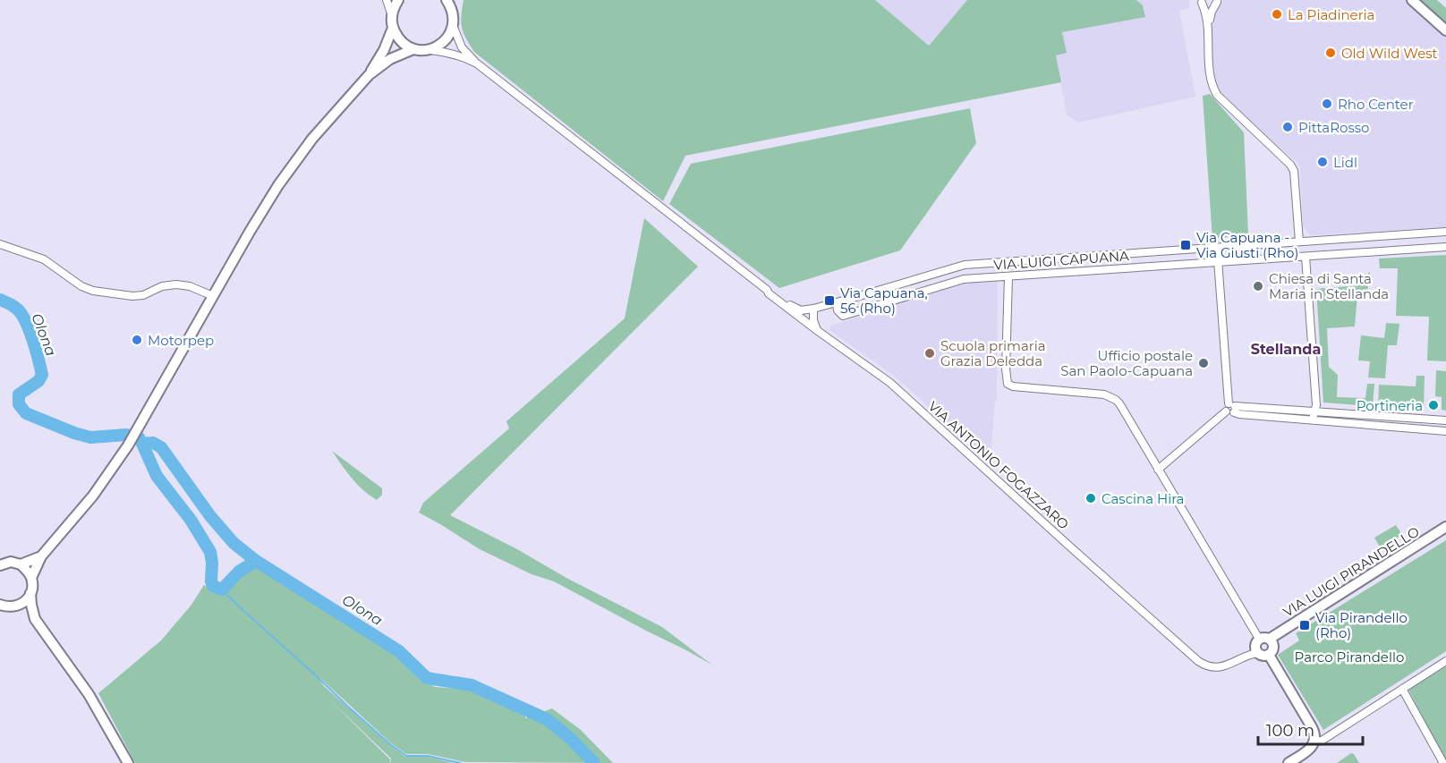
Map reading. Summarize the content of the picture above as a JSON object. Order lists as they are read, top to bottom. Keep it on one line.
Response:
{"streets":{"main road":["VIA LUIGI PIRANDELLO"],"street":["VIA LUIGI CAPUANA","VIA ANTONIO FOGAZZARO"]},"crossings":[["VIA ANTONIO FOGAZZARO","VIA LUIGI PIRANDELLO"]],"districts":["Stellanda"],"water":["Olona"],"parks":["Parco Pirandello"],"places":{"other":["La Piadineria","Old Wild West","Rho Center","PittaRosso","Lidl","Chiesa di Santa Maria in Stellanda","Motorpep","Scuola primaria Grazia Deledda","Ufficio postale San Paolo-Capuana","Portineria","Cascina Hira"],"transit":["Via Capuana - Via Giusti (Rho)","Via Capuana, 56 (Rho)","Via Pirandello (Rho)"]},"scale_bar":"100 m"}
